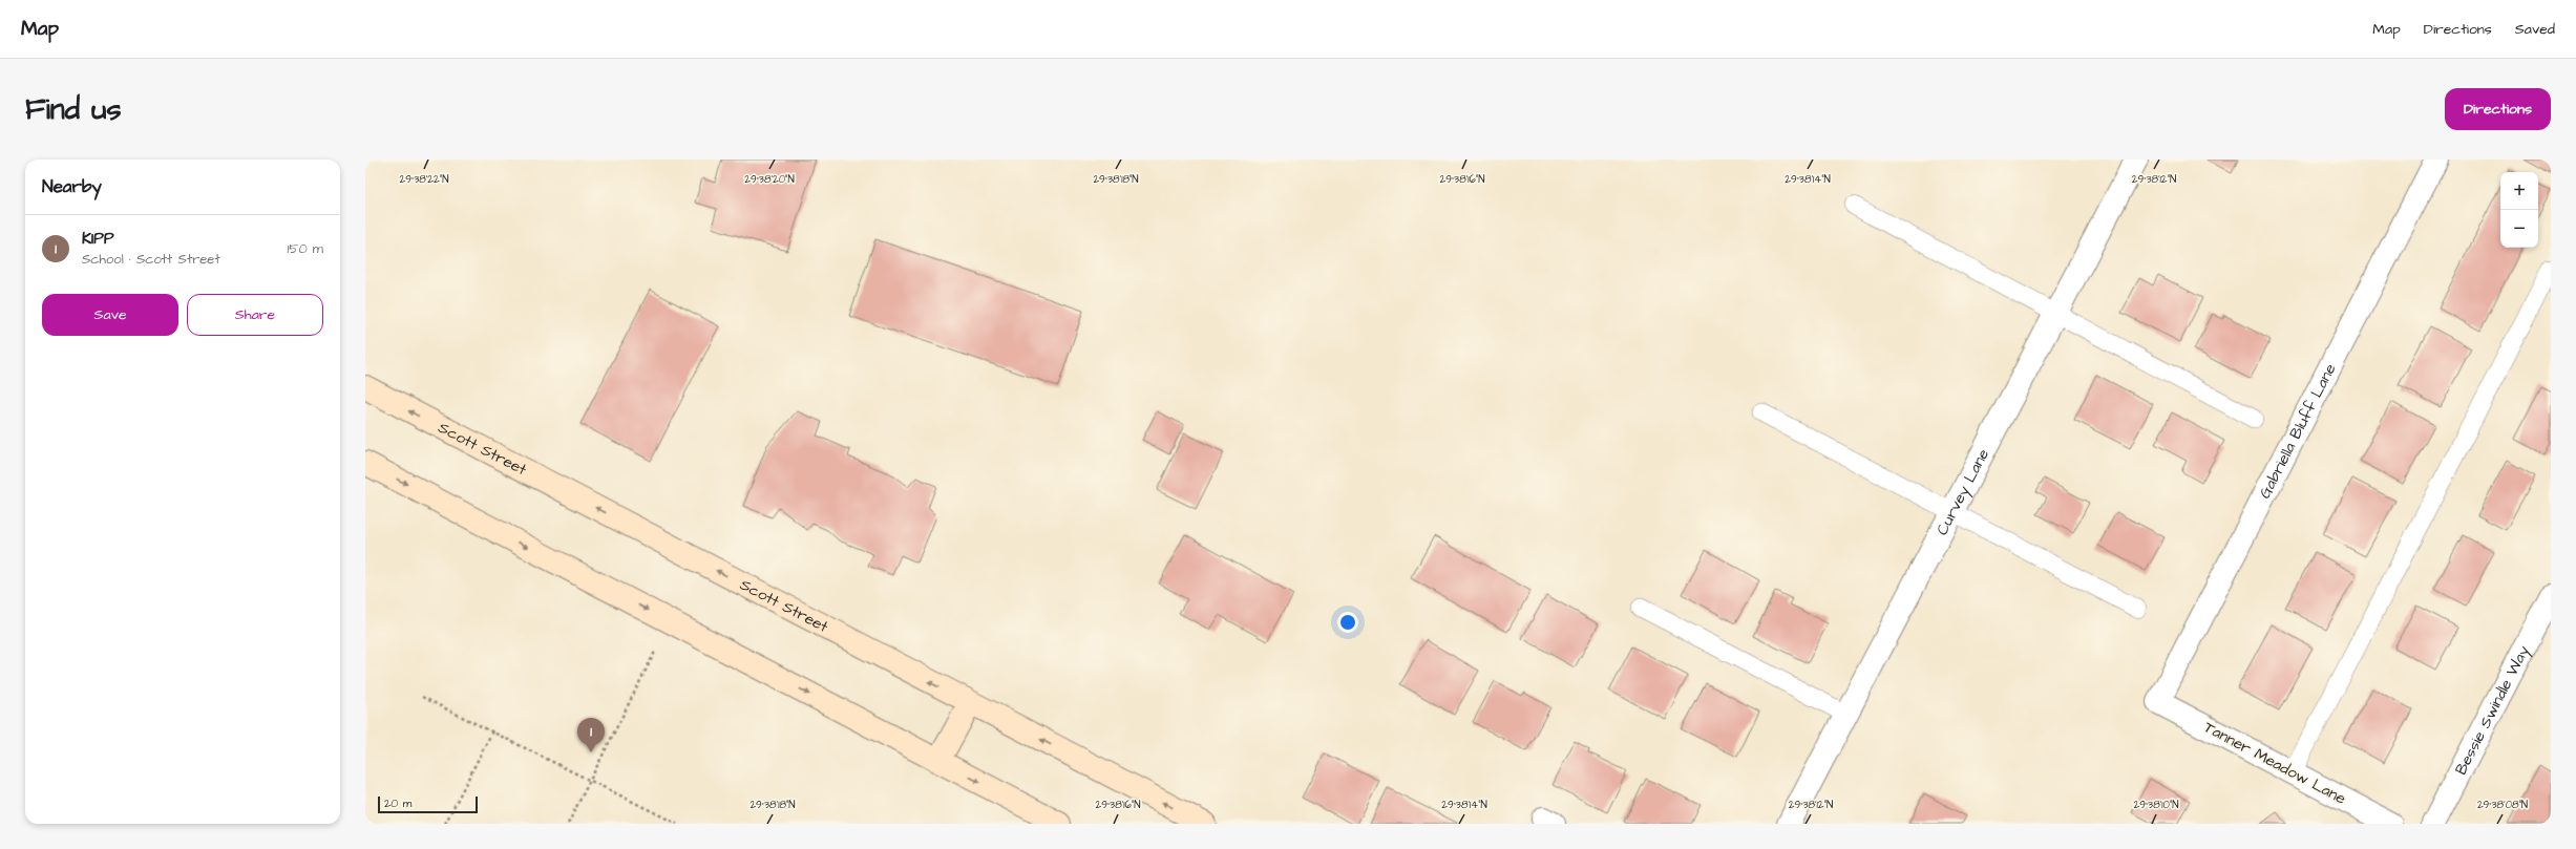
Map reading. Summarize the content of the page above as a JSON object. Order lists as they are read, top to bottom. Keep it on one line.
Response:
{"streets":{"main road":["Scott Street"],"street":["Gabriella Bluff Lane","Curvey Lane","Bessie Swindle Way","Tanner Meadow Lane"]},"crossings":[["Gabriella Bluff Lane","Tanner Meadow Lane"]],"scale_bar":"20 m","page":{"header":"Map","nav":["Map","Directions","Saved"],"buttons":["Directions",["Save","Share"]],"title":"Find us","heading":"Nearby","map_buttons":["+","−"],"list":[{"mark":"1","name":"KIPP","note":"School · Scott Street","value":"150 m"}],"pins":"1","scale":"20 m"},"coordinates":["29°38'22\"N","29°38'20\"N","29°38'18\"N","29°38'16\"N","29°38'14\"N","29°38'12\"N","29°38'10\"N","29°38'08\"N"]}
